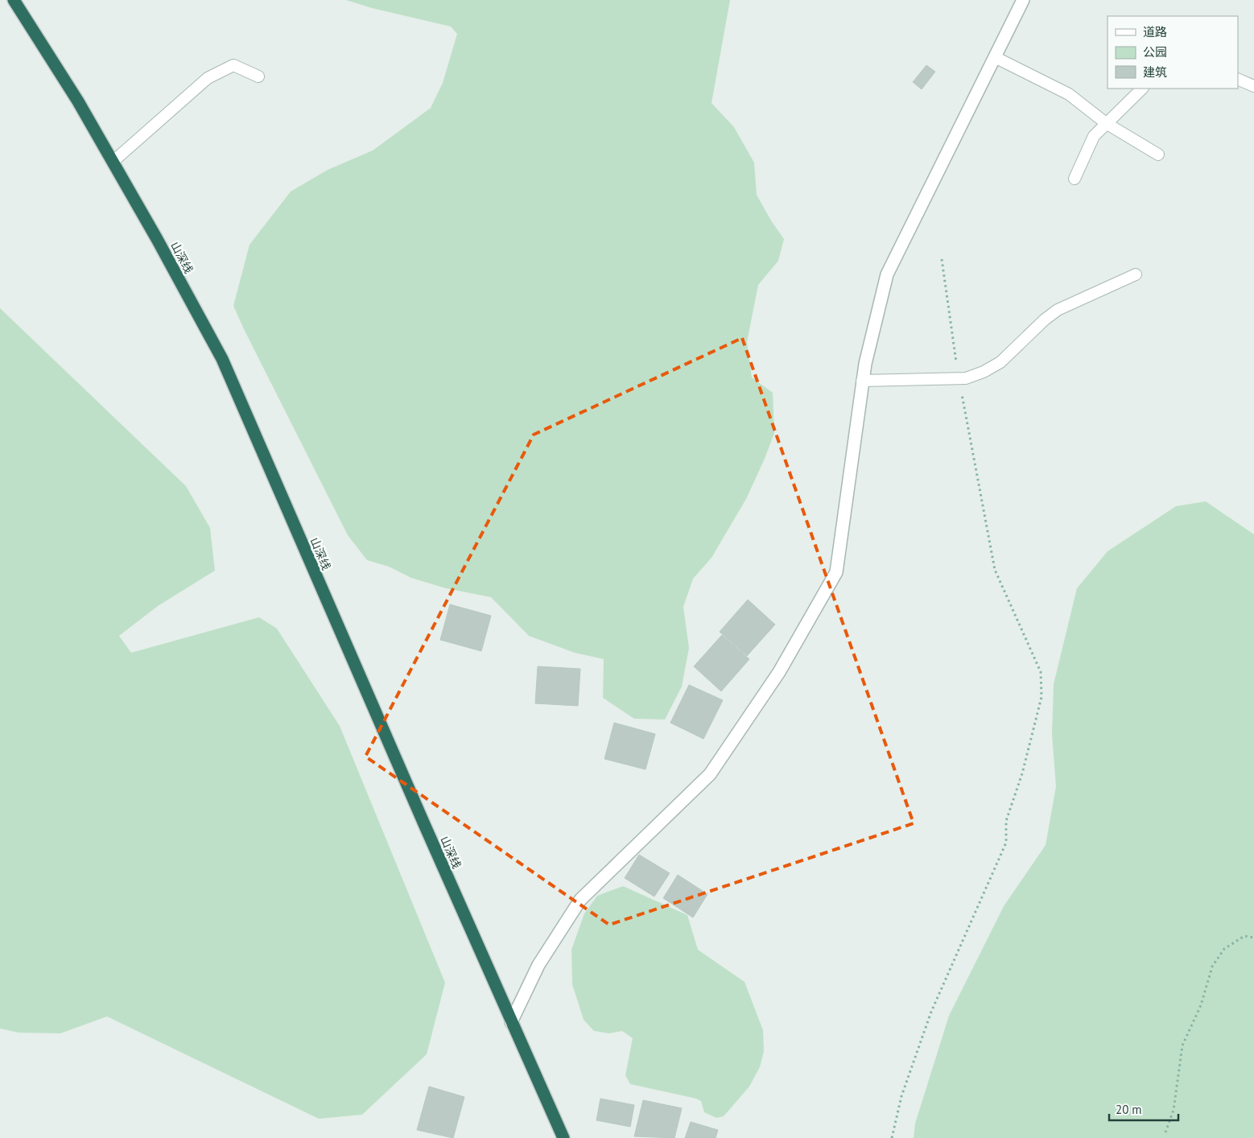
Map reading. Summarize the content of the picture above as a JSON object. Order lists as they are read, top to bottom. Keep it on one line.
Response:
{"streets":{"highway":["山深线"]},"legend":["道路","公园","建筑"],"scale_bar":"20 m"}
